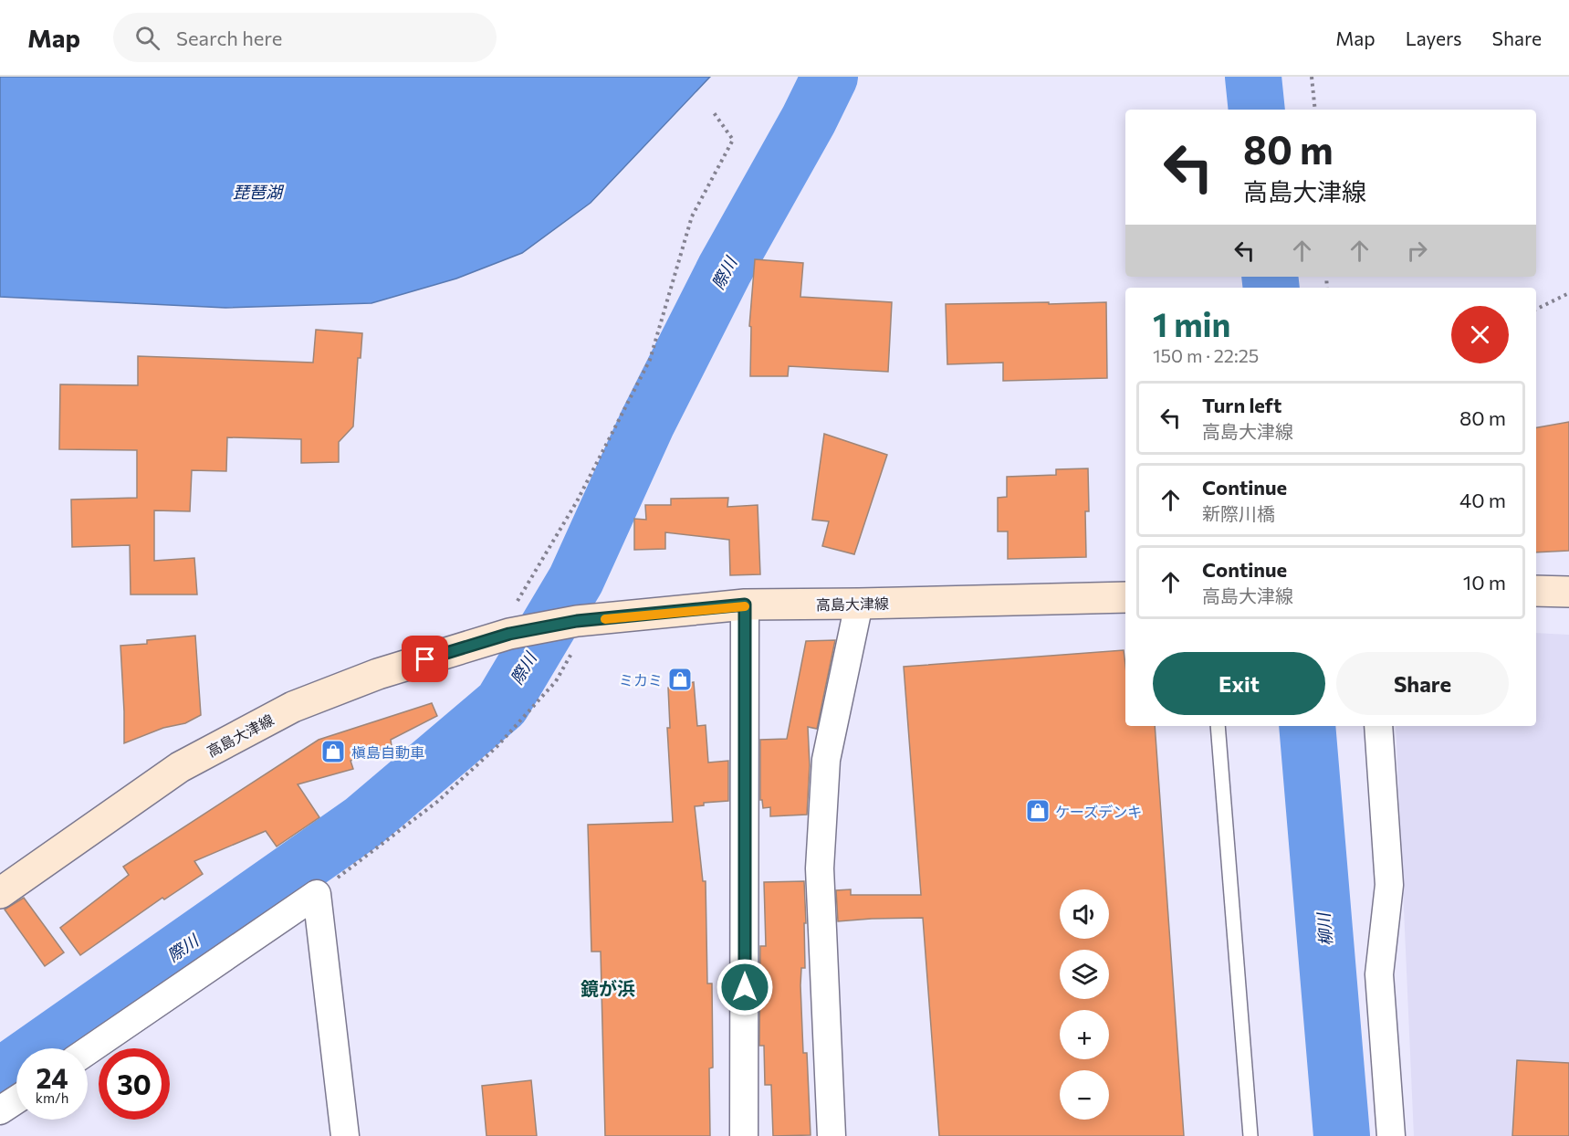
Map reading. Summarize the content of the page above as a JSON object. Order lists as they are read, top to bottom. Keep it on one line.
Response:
{"streets":{"main road":["高島大津線"]},"districts":["鏡が浜"],"water":["琵琶湖","際川","柳川"],"places":{"shop":["ミカミ","槇島自動車","ケーズデンキ"]},"page":{"header":"Map","search":"Search here","nav":["Map","Layers","Share"],"turn":["80 m","高島大津線"],"heading":["1 min","150 m · 22:25"],"list":[{"name":"Turn left","note":"高島大津線","value":"80 m"},{"name":"Continue","note":"新際川橋","value":"40 m"},{"name":"Continue","note":"高島大津線","value":"10 m"}],"buttons":["Exit","Share"],"map_buttons":["+","−"],"speed":"24 km/h","limit":"30"}}
